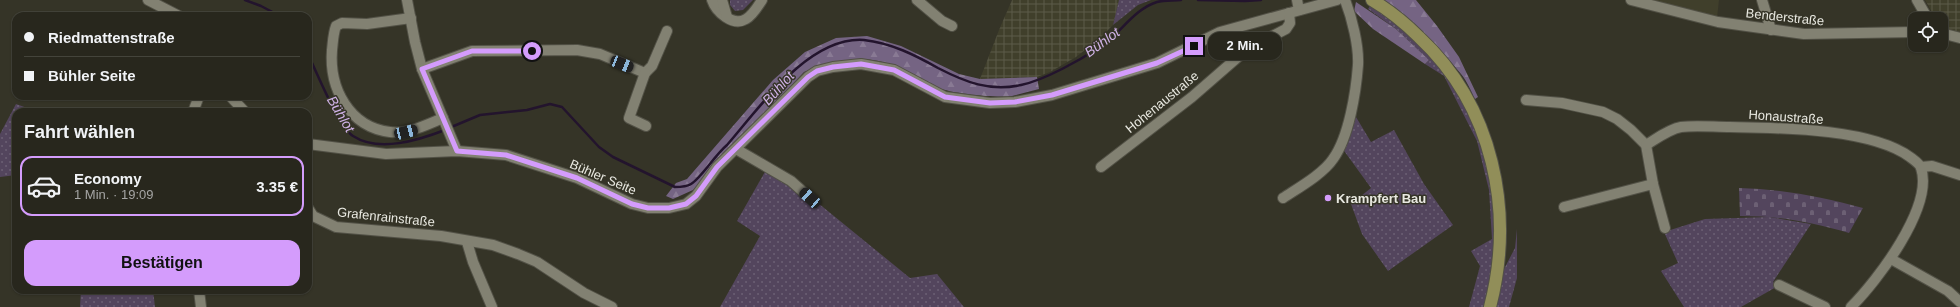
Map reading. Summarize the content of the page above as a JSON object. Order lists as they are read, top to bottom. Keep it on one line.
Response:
{"streets":{"street":["Benderstraße","Hohenaustraße","Honaustraße","Bühler Seite","Grafenrainstraße"]},"crossings":[["Hohenaustraße","Bühler Seite"]],"water":["Bühlot"],"places":["Krampfert Bau"],"page":{"banner":["Riedmattenstraße","Bühler Seite"],"bubble":"2 Min.","heading":"Fahrt wählen","list":[{"name":"Economy","note":"1 Min. · 19:09","value":"3.35 €"}],"buttons":"Bestätigen"}}
